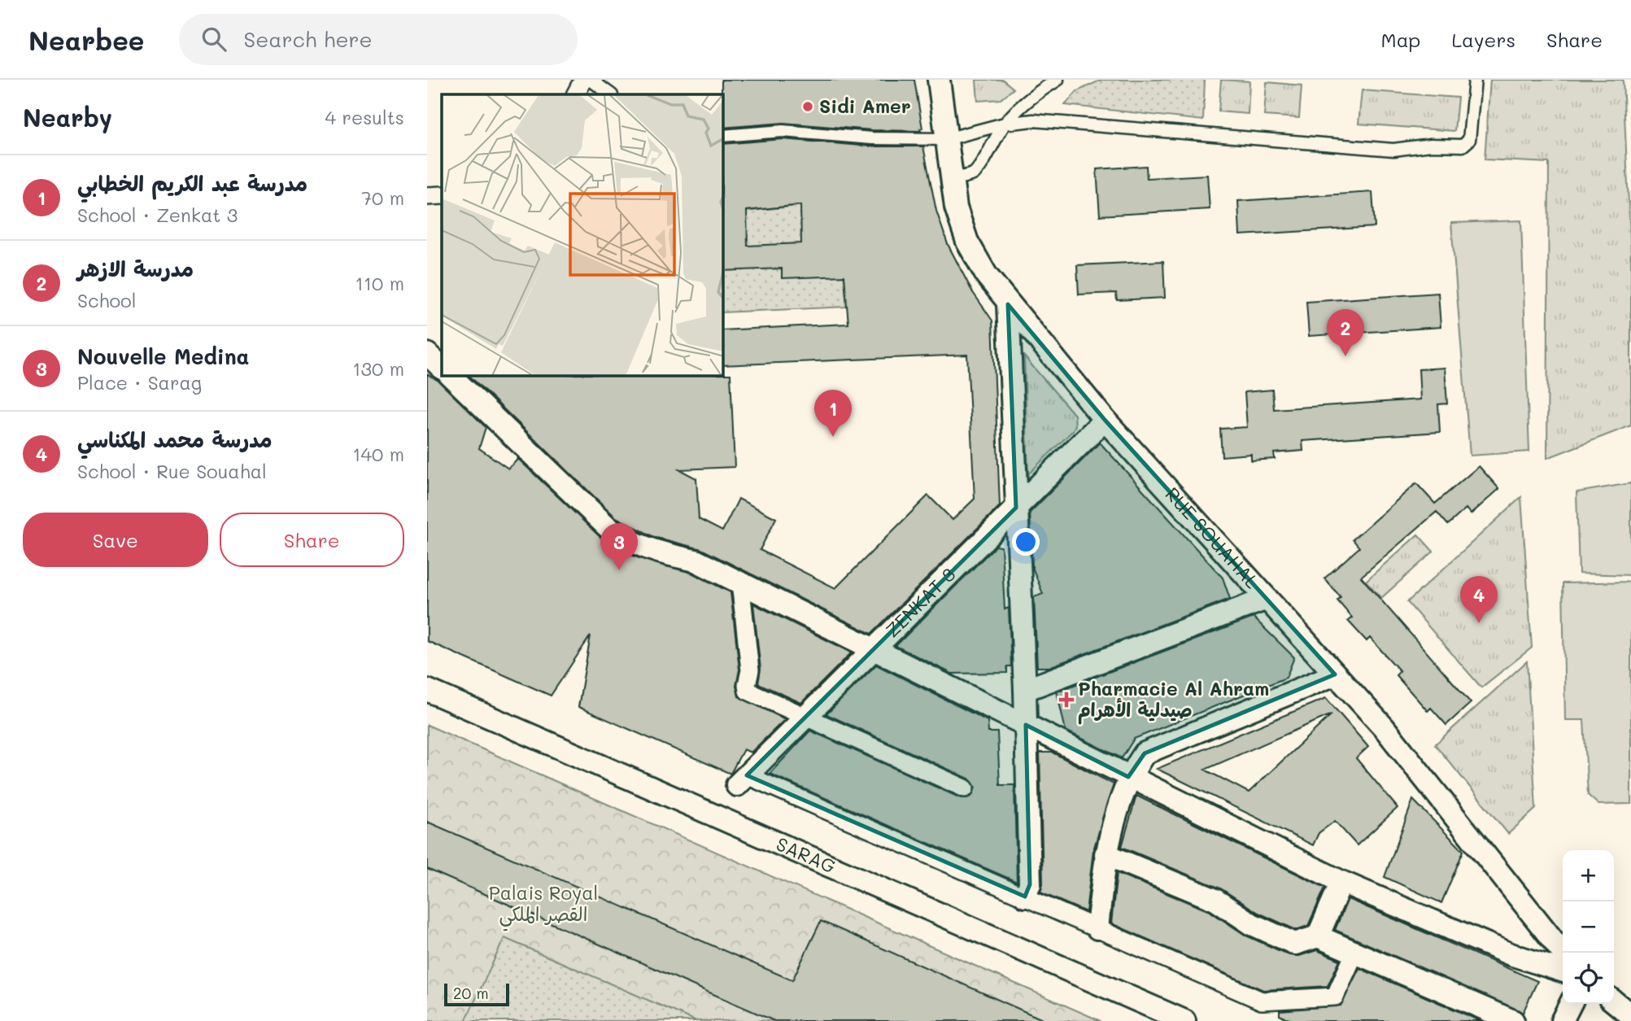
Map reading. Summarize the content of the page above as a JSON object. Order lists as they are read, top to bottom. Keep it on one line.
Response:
{"streets":{"street":["RUE SOUAHAL","ZENKAT 3","SARAG"]},"crossings":[["RUE SOUAHAL","ZENKAT 3"]],"parks":["Palais Royal القصر الملكي"],"places":{"other":["Sidi Amer"],"health":["Pharmacie Al Ahram صيدلية الأهرام"]},"scale_bar":"20 m","page":{"header":"Nearbee","search":"Search here","nav":["Map","Layers","Share"],"heading":["Nearby","4 results"],"list":[{"mark":"1","name":"مدرسة عبد الكريم الخطابي","note":"School · Zenkat 3","value":"70 m"},{"mark":"2","name":"مدرسة الازهر","note":"School","value":"110 m"},{"mark":"3","name":"Nouvelle Medina","note":"Place · Sarag","value":"130 m"},{"mark":"4","name":"مدرسة محمد المكناسي","note":"School · Rue Souahal","value":"140 m"}],"pins":["2","1","3","4"],"buttons":["Save","Share"],"map_buttons":["+","−"],"scale":"20 m"}}
